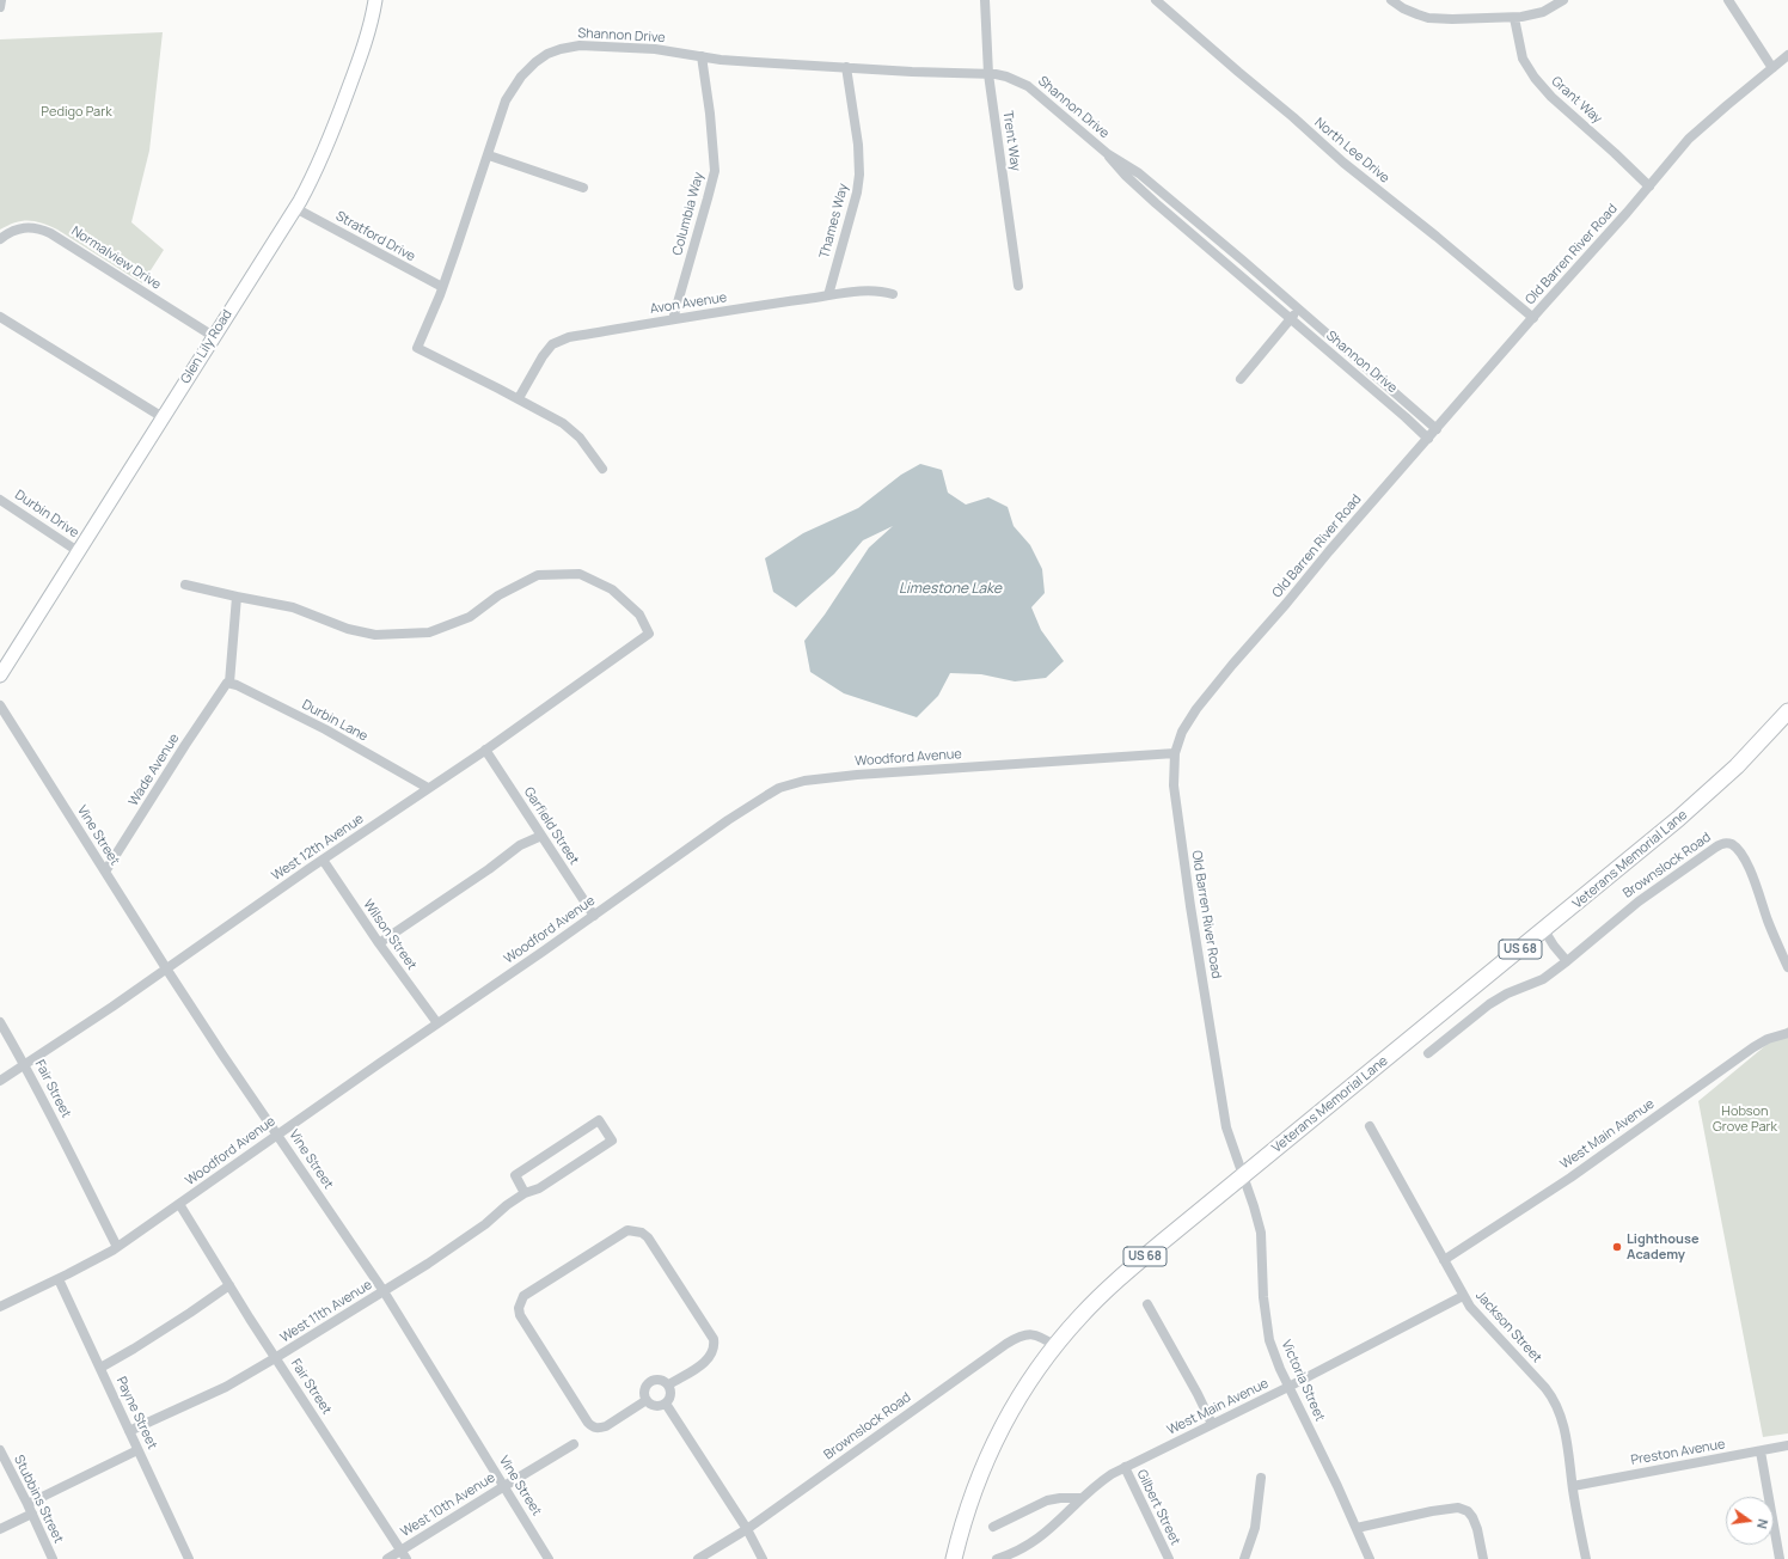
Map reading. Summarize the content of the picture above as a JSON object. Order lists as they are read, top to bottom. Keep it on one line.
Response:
{"streets":{"main road":["Veterans Memorial Lane","US 68"],"street":["Shannon Drive","Grant Way","Trent Way","North Lee Drive","Columbia Way","Thames Way","Stratford Drive","Old Barren River Road","Normalview Drive","Avon Avenue","Glen Lily Road","Durbin Drive","Durbin Lane","Woodford Avenue","Wade Avenue","Garfield Street","Vine Street","West 12th Avenue","Brownslock Road","Wilson Street","Fair Street","West Main Avenue","West 11th Avenue","Jackson Street","Victoria Street","Payne Street","Preston Avenue","Stubbins Street","West 10th Avenue","Gilbert Street"]},"crossings":[["Shannon Drive","Trent Way"],["Shannon Drive","Columbia Way"],["Shannon Drive","Thames Way"],["Shannon Drive","Stratford Drive"],["Shannon Drive","Old Barren River Road"],["Shannon Drive","Avon Avenue"],["Grant Way","Old Barren River Road"],["North Lee Drive","Old Barren River Road"],["Columbia Way","Avon Avenue"],["Thames Way","Avon Avenue"],["Stratford Drive","Glen Lily Road"],["Old Barren River Road","Woodford Avenue"],["Old Barren River Road","Veterans Memorial Lane"],["Old Barren River Road","Victoria Street"],["Normalview Drive","Glen Lily Road"],["Glen Lily Road","Durbin Drive"],["Durbin Lane","Wade Avenue"],["Durbin Lane","West 12th Avenue"],["Woodford Avenue","Garfield Street"],["Woodford Avenue","Vine Street"],["Woodford Avenue","Wilson Street"],["Woodford Avenue","Fair Street"],["Woodford Avenue","Payne Street"],["Wade Avenue","Vine Street"],["Garfield Street","West 12th Avenue"],["Vine Street","West 12th Avenue"],["Vine Street","West 11th Avenue"],["Vine Street","West 10th Avenue"],["West 12th Avenue","Wilson Street"],["West 12th Avenue","Fair Street"],["Veterans Memorial Lane","Brownslock Road"],["Veterans Memorial Lane","Victoria Street"],["Fair Street","West 11th Avenue"],["Fair Street","West 10th Avenue"],["West Main Avenue","Jackson Street"],["West Main Avenue","Victoria Street"],["West Main Avenue","Gilbert Street"],["West 11th Avenue","Payne Street"],["Jackson Street","Preston Avenue"]],"water":["Limestone Lake"],"parks":["Pedigo Park","Hobson Grove Park"],"places":["Lighthouse Academy"],"north":"right"}
